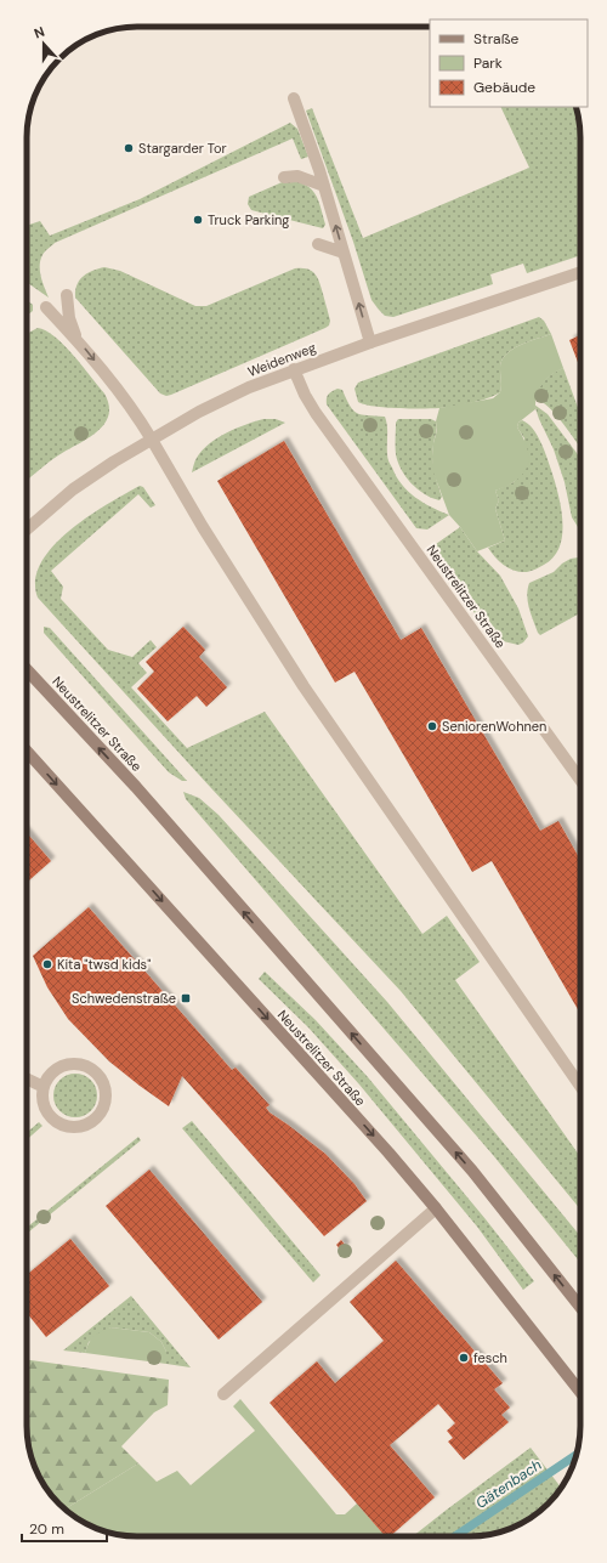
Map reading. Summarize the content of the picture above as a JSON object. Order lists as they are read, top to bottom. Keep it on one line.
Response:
{"streets":{"main road":["Neustrelitzer Straße"],"street":["Weidenweg"]},"crossings":[["Weidenweg","Neustrelitzer Straße"]],"water":["Gätenbach"],"places":{"other":["Stargarder Tor","Truck Parking","SeniorenWohnen","Kita \"twsd kids\"","fesch"],"transit":["Schwedenstraße"]},"legend":["Straße","Park","Gebäude"],"scale_bar":"20 m","north":"top"}
